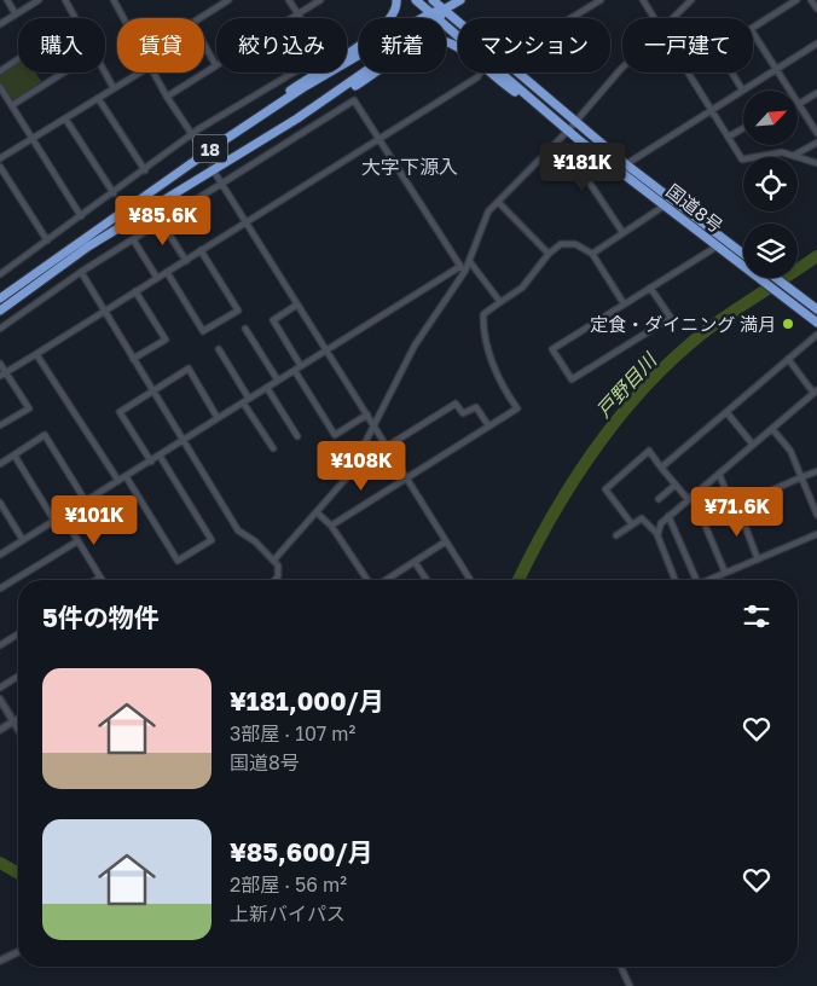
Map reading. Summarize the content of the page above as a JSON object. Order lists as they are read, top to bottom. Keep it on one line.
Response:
{"streets":{"highway":["18","国道8号"]},"crossings":[["18","国道8号"]],"districts":["大字下源入"],"water":["戸野目川"],"places":["定食・ダイニング 満月"],"north":"top right","page":{"chip":["購入","賃貸","絞り込み","新着","マンション","一戸建て"],"price":["¥181K","¥85.6K","¥108K","¥71.6K","¥101K"],"heading":"5件の物件","list":[{"name":"¥181,000/月","note":"3部屋 · 107 m² · 国道8号"},{"name":"¥85,600/月","note":"2部屋 · 56 m² · 上新バイパス"}]}}
